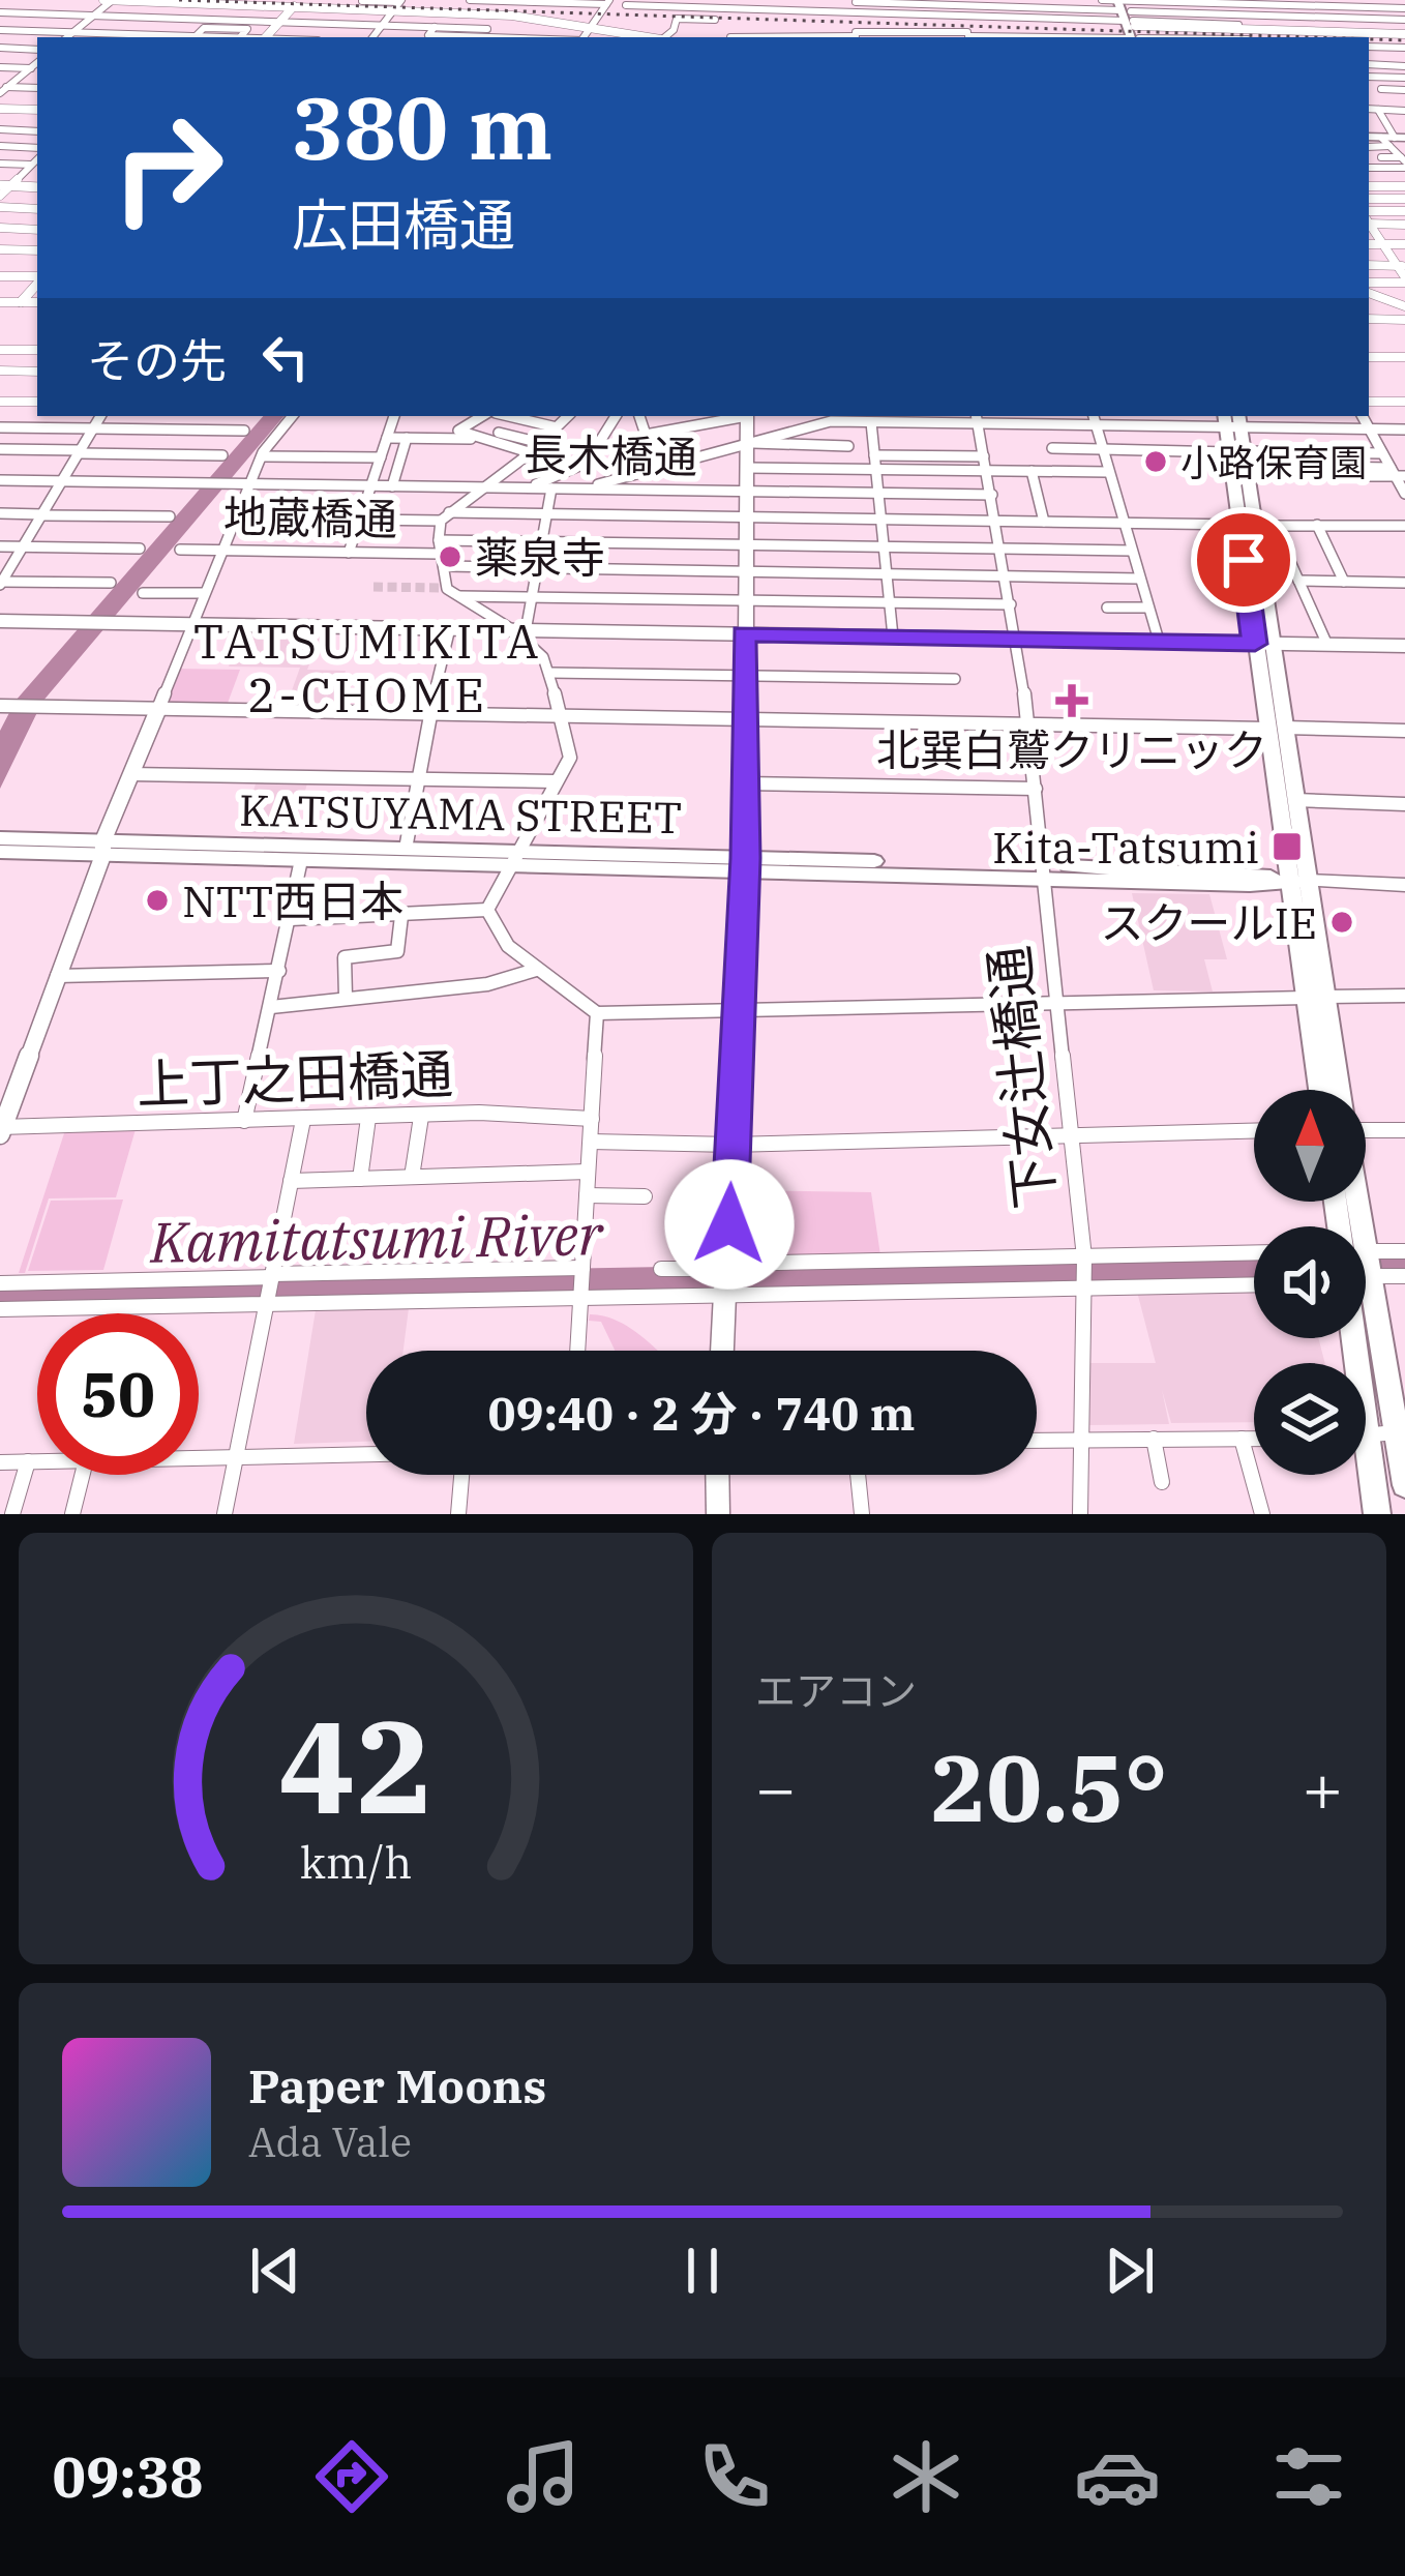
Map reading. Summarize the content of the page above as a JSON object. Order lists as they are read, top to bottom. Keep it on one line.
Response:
{"streets":{"main road":["KATSUYAMA STREET"],"street":["長木橋通","地蔵橋通","下女辻橋通","上丁之田橋通"]},"crossings":[["長木橋通","下女辻橋通"],["地蔵橋通","下女辻橋通"],["KATSUYAMA STREET","下女辻橋通"]],"districts":["TATSUMIKITA 2-CHOME"],"water":["Kamitatsumi River"],"places":{"other":["小路保育園","薬泉寺","NTT西日本","スクールIE"],"health":["北巽白鷲クリニック"],"transit":["Kita-Tatsumi"]},"north":"top","page":{"turn":["380 m","広田橋通"],"then":"その先","limit":"50","trip":"09:40 · 2 分 · 740 m","tile":"エアコン","heat":["−","20.5°","+"],"song":["Paper Moons","Ada Vale"],"tabs":"09:38","gauge":["42","km/h"]}}
